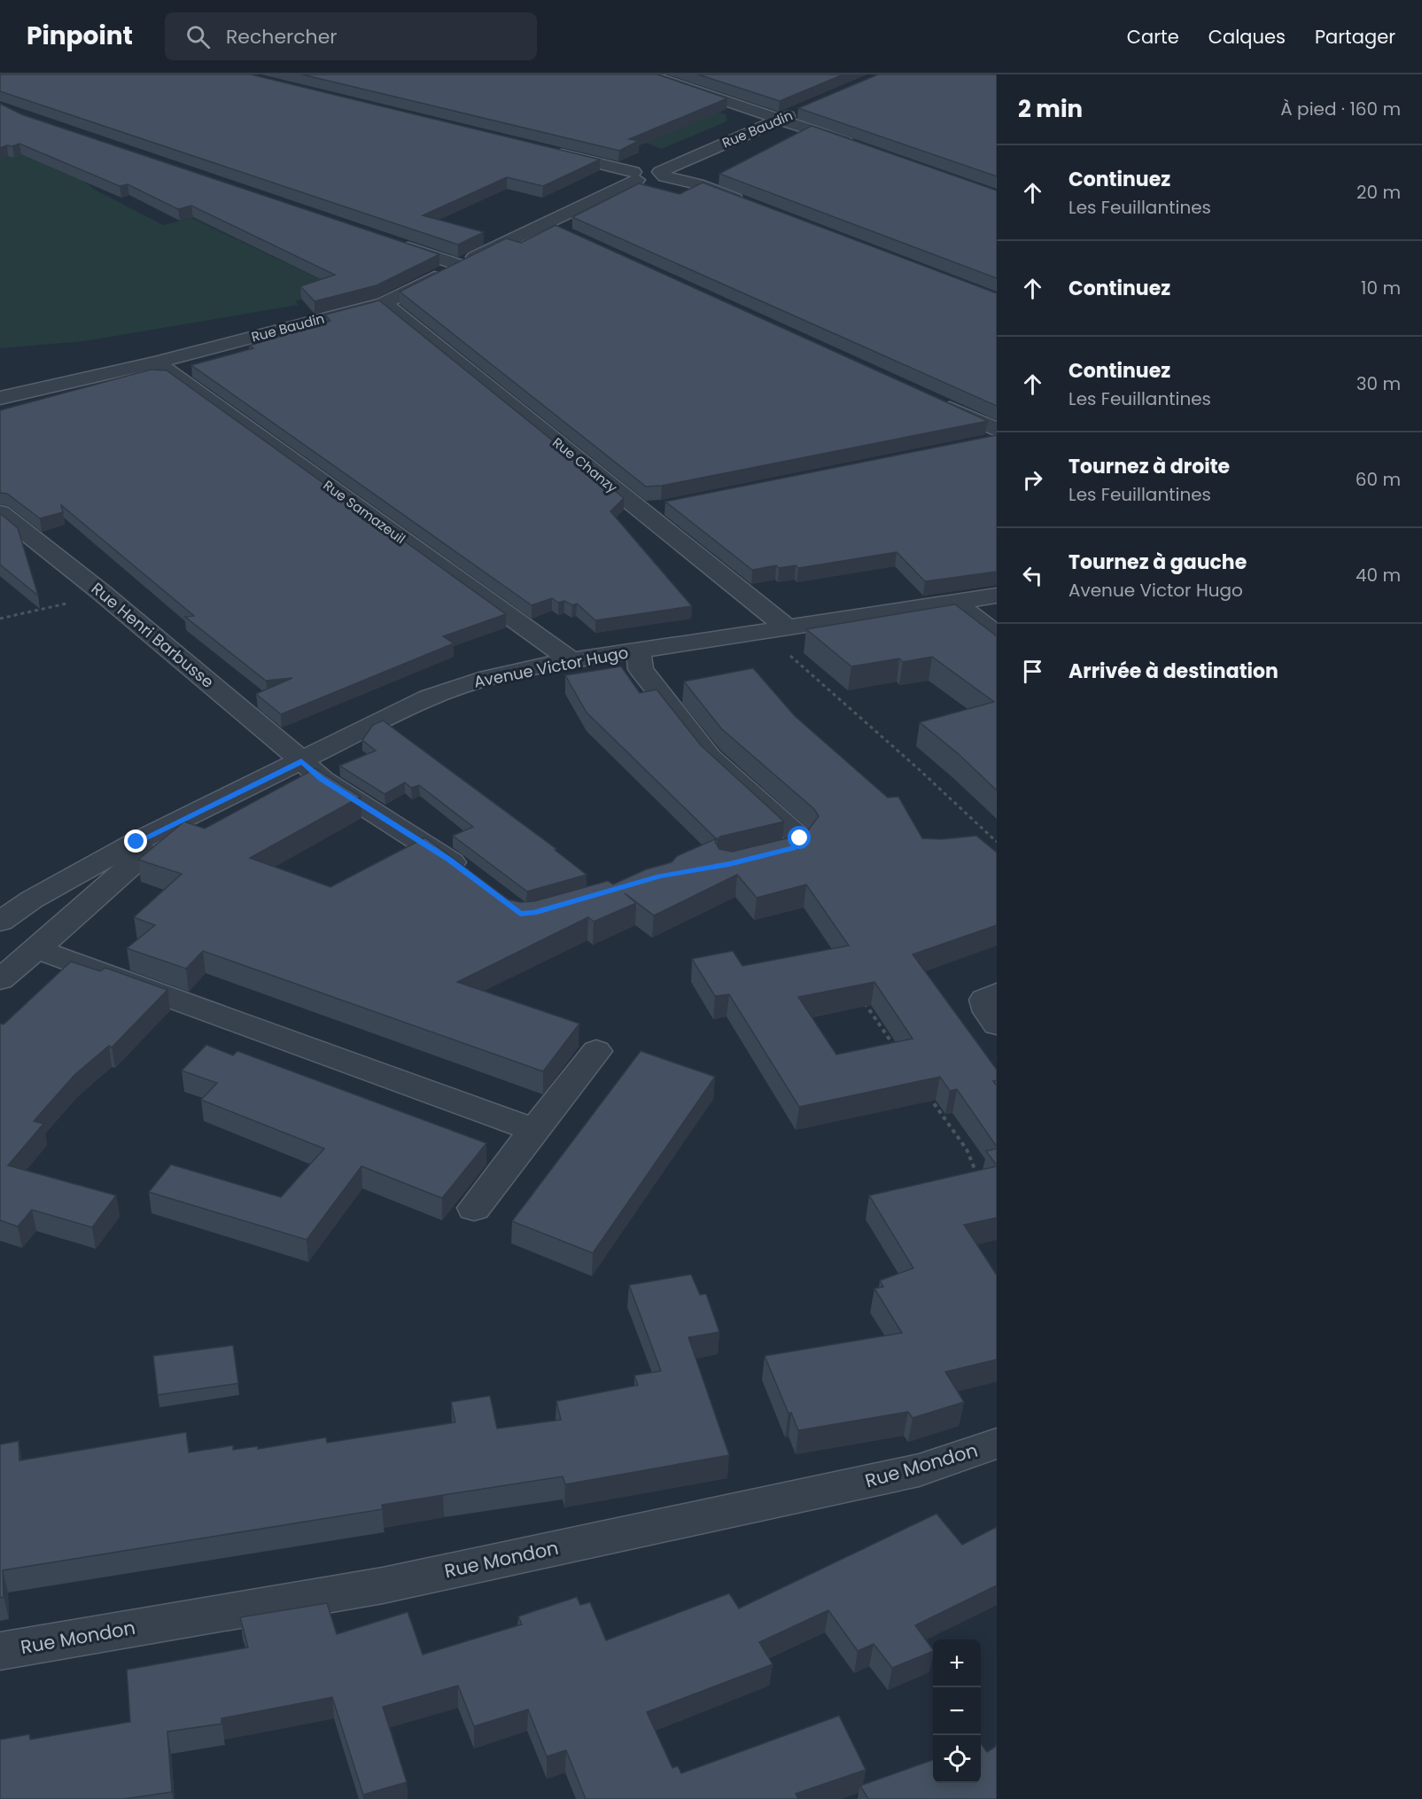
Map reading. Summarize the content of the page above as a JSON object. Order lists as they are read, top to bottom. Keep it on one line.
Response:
{"streets":{"street":["Rue Baudin","Rue Chanzy","Rue Samazeuil","Rue Henri Barbusse","Avenue Victor Hugo","Rue Mondon"]},"crossings":[["Rue Baudin","Rue Chanzy"],["Rue Baudin","Rue Samazeuil"],["Rue Chanzy","Avenue Victor Hugo"],["Rue Samazeuil","Avenue Victor Hugo"],["Rue Henri Barbusse","Avenue Victor Hugo"]],"page":{"header":"Pinpoint","search":"Rechercher","nav":["Carte","Calques","Partager"],"heading":["2 min","À pied · 160 m"],"list":[["Continuez","Les Feuillantines","20 m"],["Continuez","10 m"],["Continuez","Les Feuillantines","30 m"],["Tournez à droite","Les Feuillantines","60 m"],["Tournez à gauche","Avenue Victor Hugo","40 m"],"Arrivée à destination"],"map_buttons":["+","−"]}}
